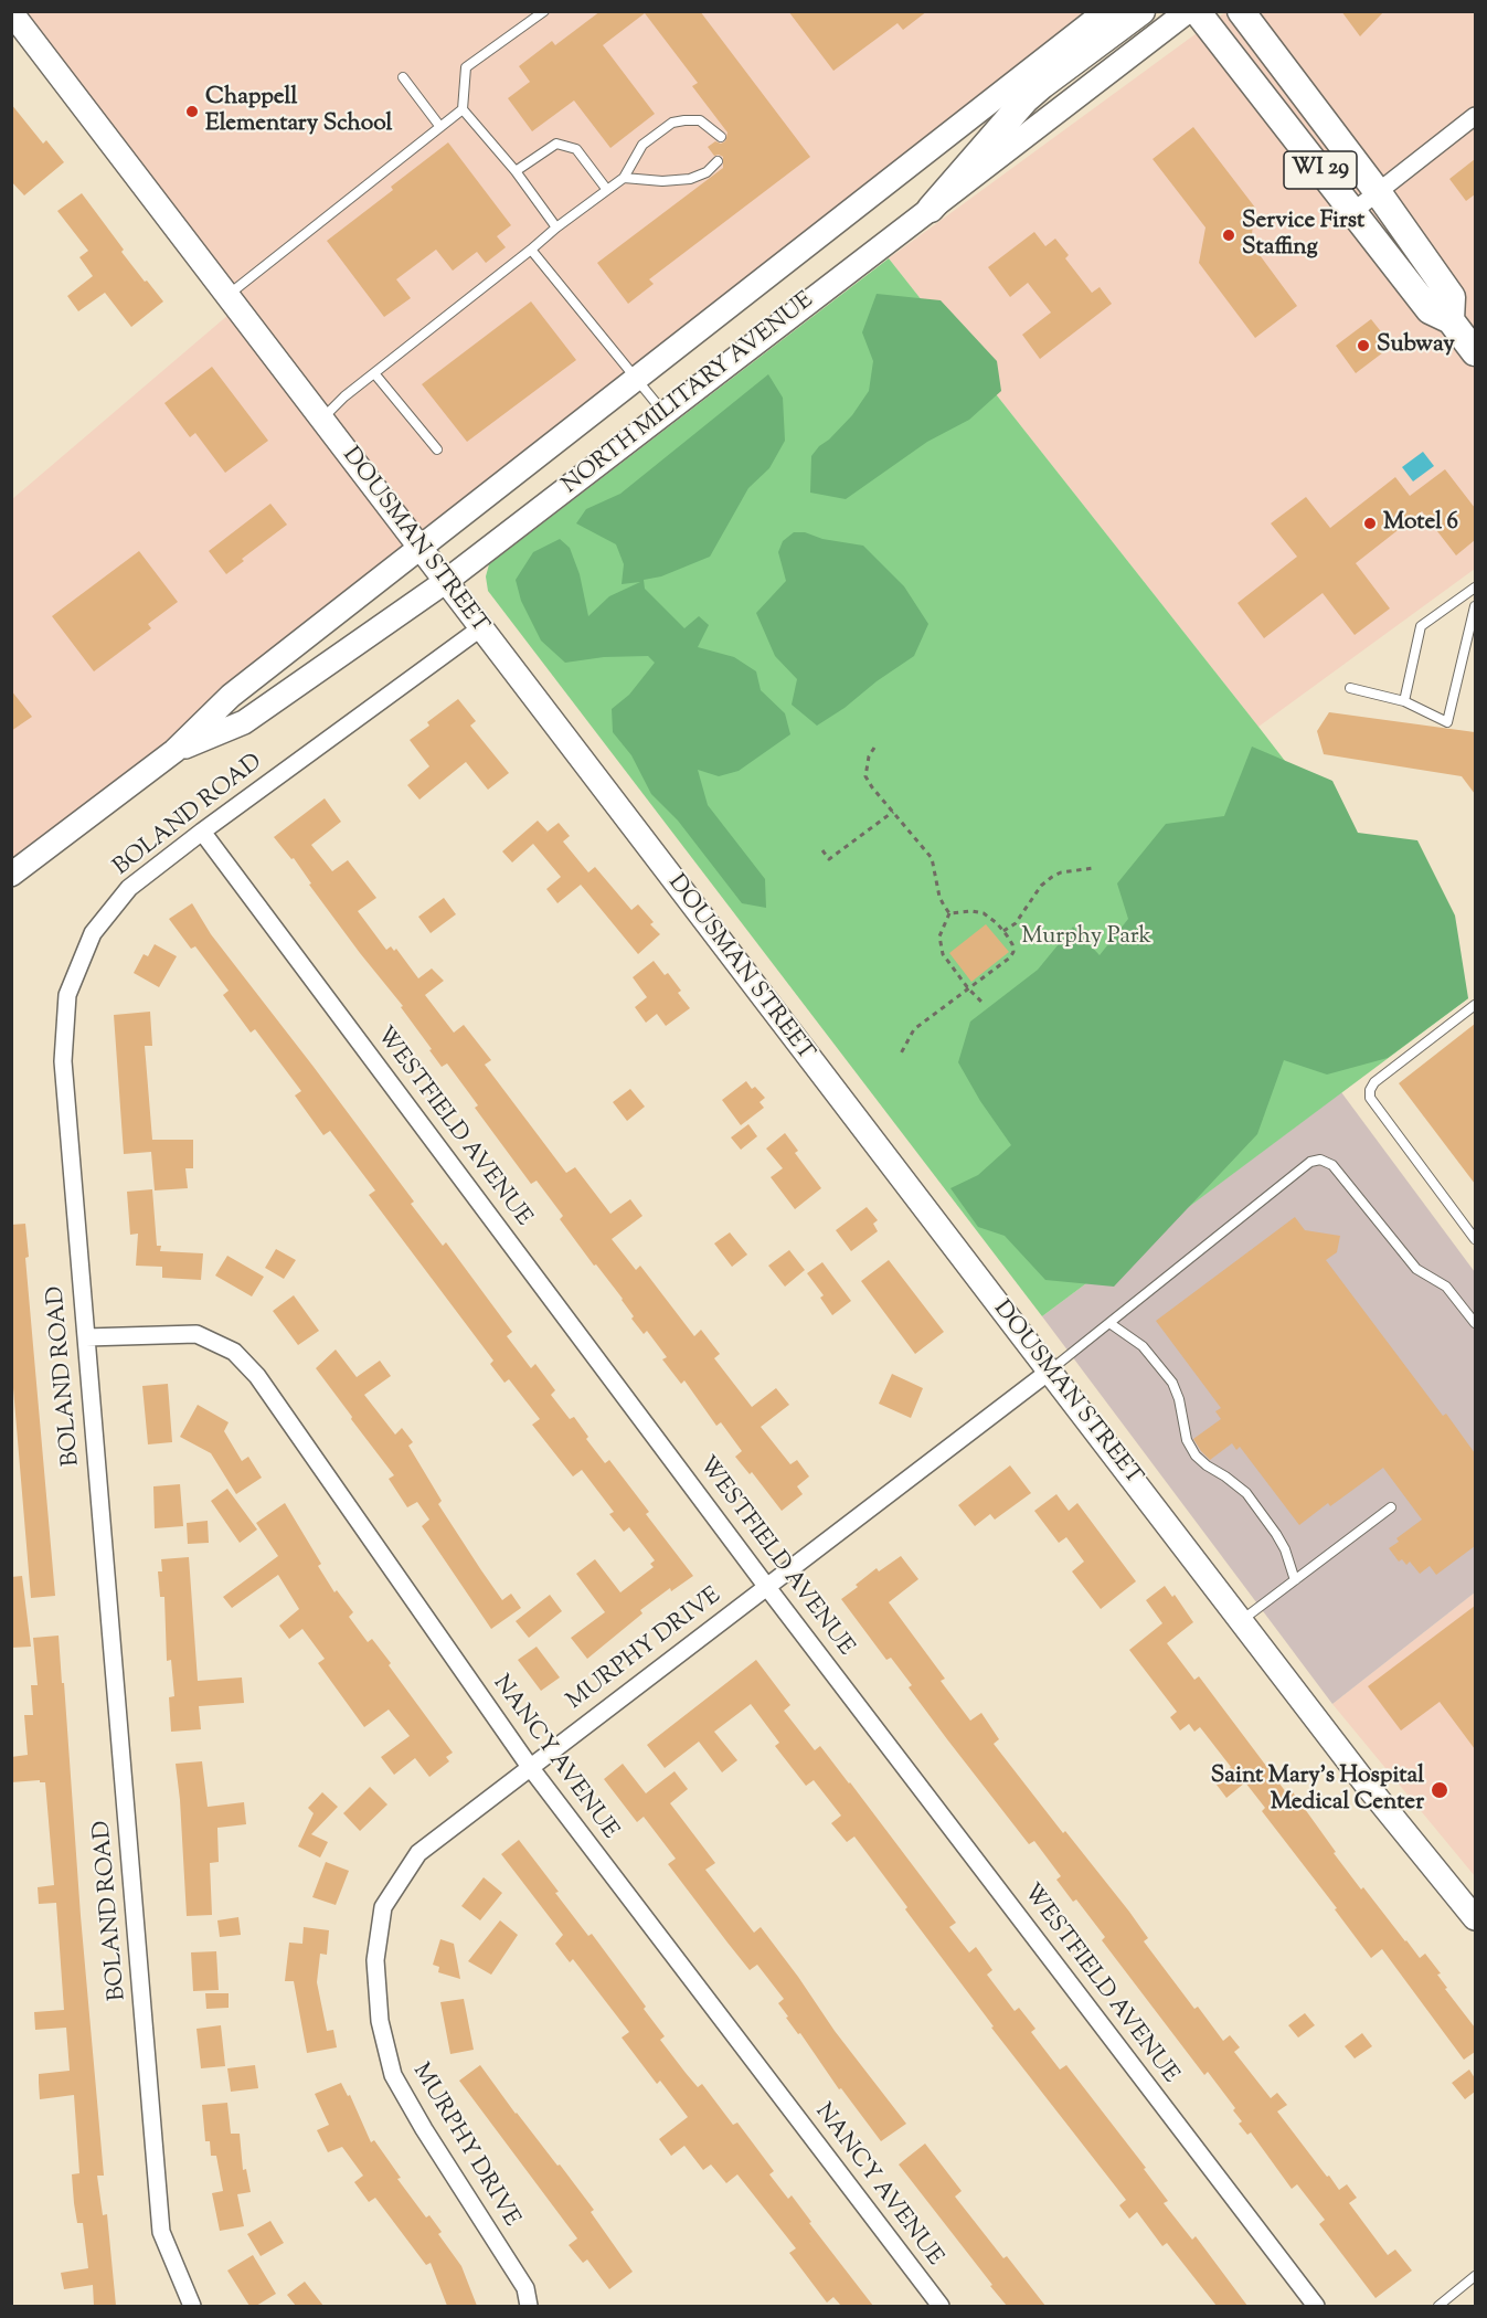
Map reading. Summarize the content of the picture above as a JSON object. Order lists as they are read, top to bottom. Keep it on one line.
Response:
{"streets":{"main road":["WI 29","NORTH MILITARY AVENUE","DOUSMAN STREET"],"street":["BOLAND ROAD","WESTFIELD AVENUE","MURPHY DRIVE","NANCY AVENUE"]},"crossings":[["NORTH MILITARY AVENUE","DOUSMAN STREET"],["DOUSMAN STREET","BOLAND ROAD"],["DOUSMAN STREET","MURPHY DRIVE"],["BOLAND ROAD","WESTFIELD AVENUE"],["BOLAND ROAD","NANCY AVENUE"],["WESTFIELD AVENUE","MURPHY DRIVE"],["MURPHY DRIVE","NANCY AVENUE"]],"parks":["Murphy Park"],"places":["Chappell Elementary School","Service First Staffing","Subway","Motel 6","Saint Mary's Hospital Medical Center"]}
